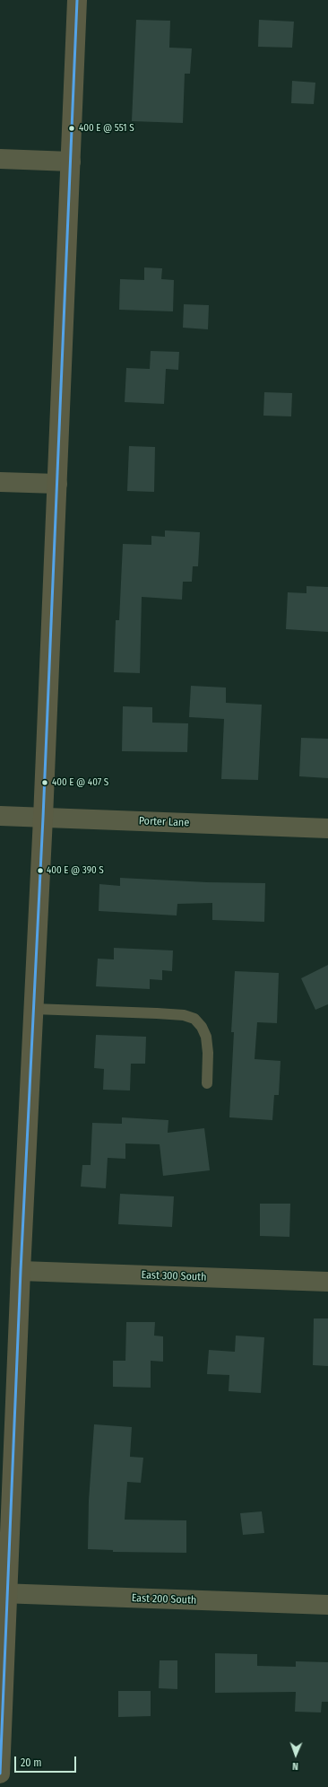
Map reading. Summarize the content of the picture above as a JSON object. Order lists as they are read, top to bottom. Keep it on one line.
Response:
{"streets":{"street":["Porter Lane","East 300 South","East 200 South"]},"places":["400 E @ 551 S","400 E @ 407 S","400 E @ 390 S"],"scale_bar":"20 m","north":"bottom"}
